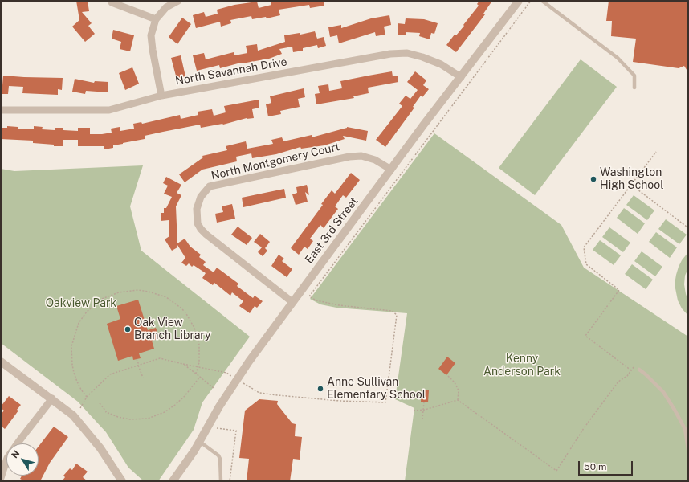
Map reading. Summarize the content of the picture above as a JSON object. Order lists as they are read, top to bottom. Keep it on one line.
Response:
{"streets":{"street":["North Savannah Drive","North Montgomery Court","East 3rd Street"]},"crossings":[["North Savannah Drive","East 3rd Street"],["North Montgomery Court","East 3rd Street"]],"parks":["Oakview Park","Kenny Anderson Park"],"places":["Washington High School","Oak View Branch Library","Anne Sullivan Elementary School"],"scale_bar":"50 m","north":"top left"}
